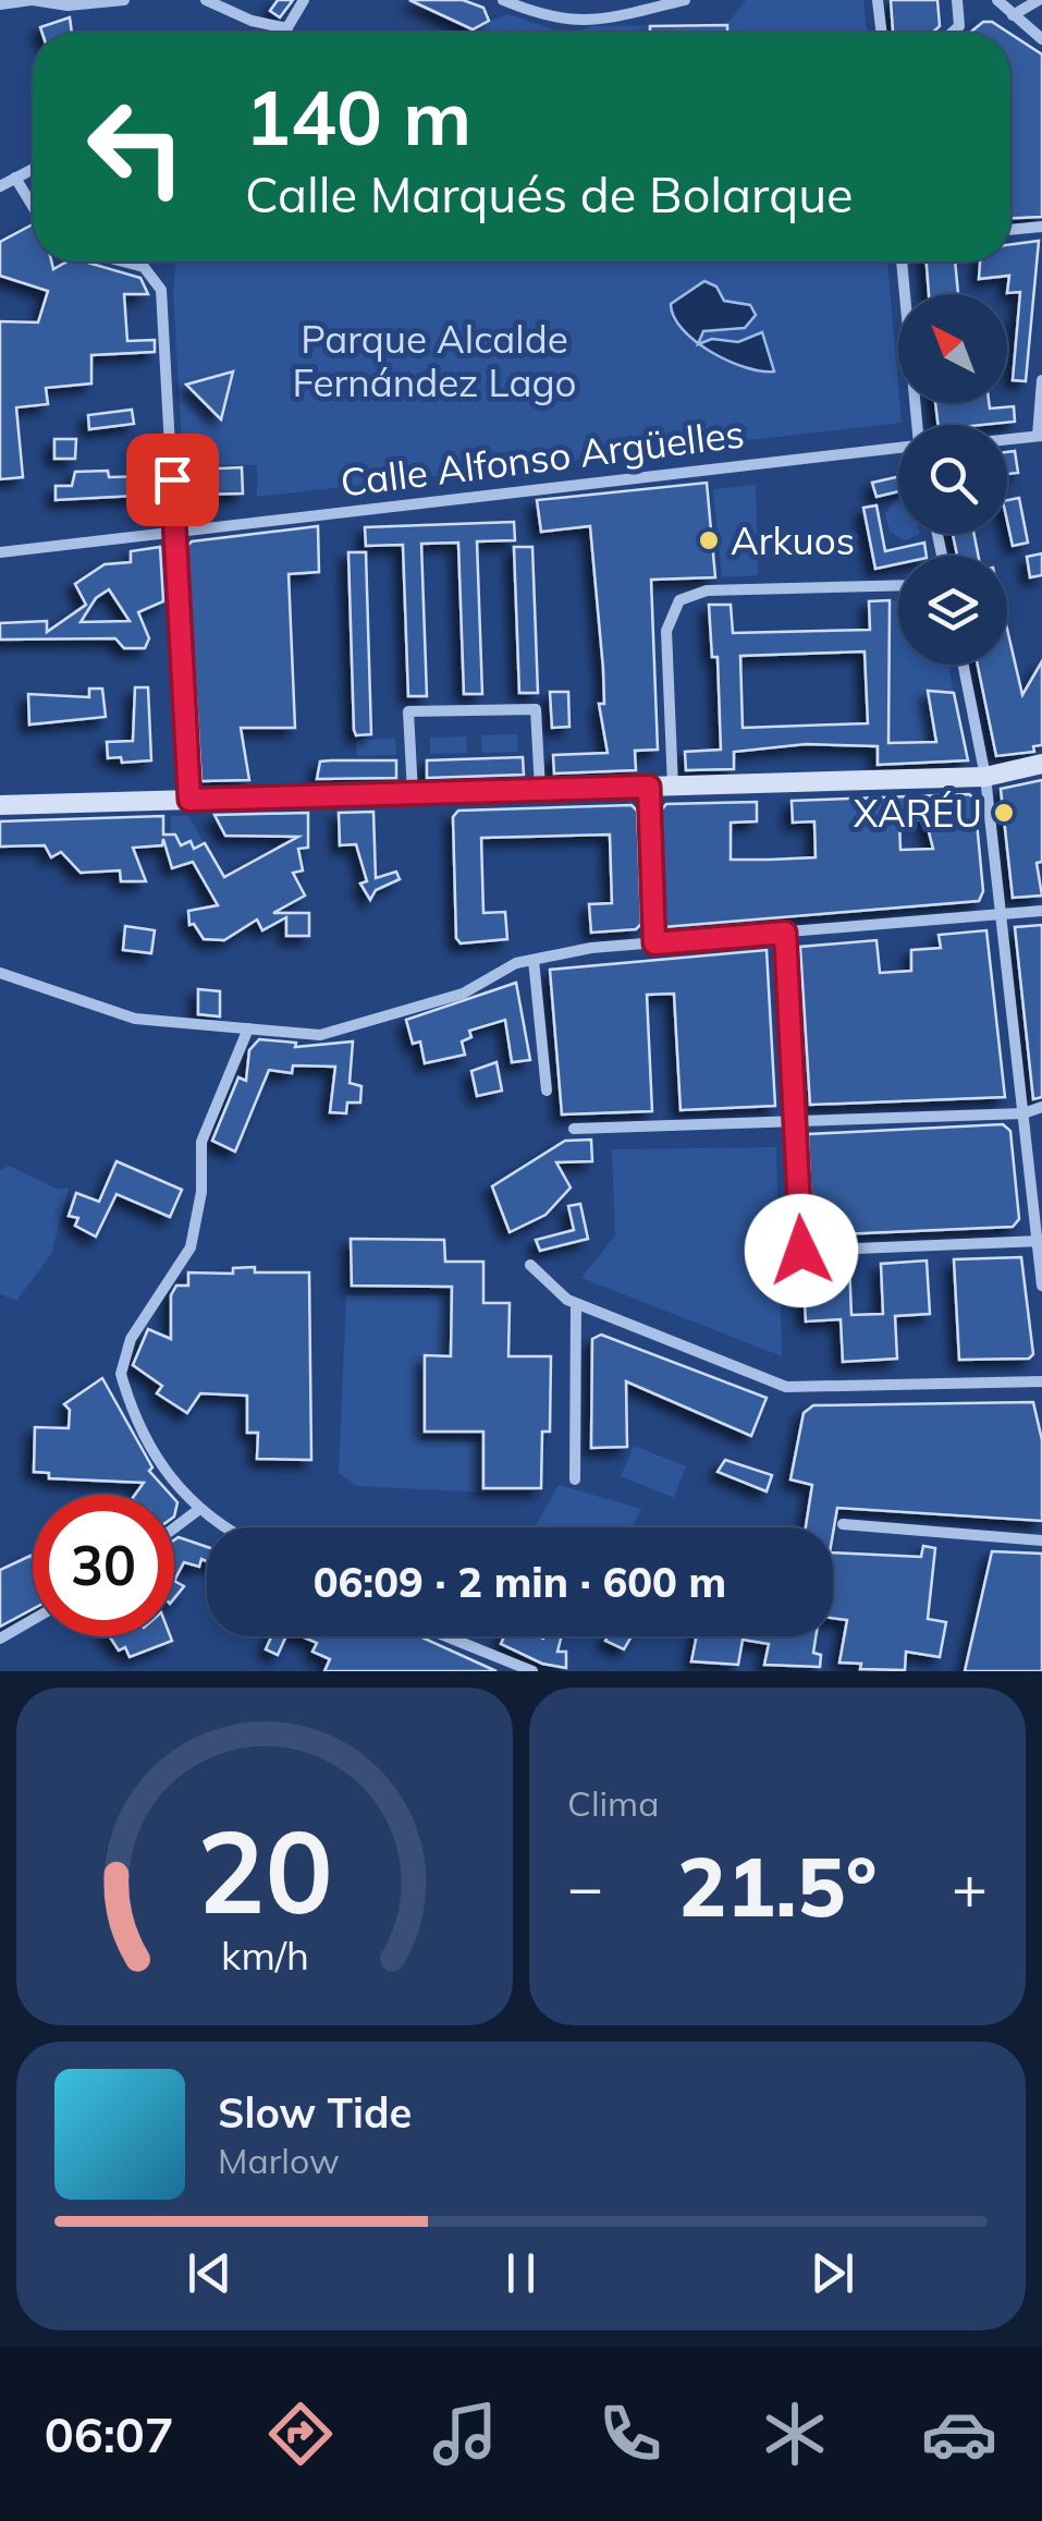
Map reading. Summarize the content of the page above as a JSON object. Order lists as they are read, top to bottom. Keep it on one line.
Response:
{"streets":{"street":["Calle Alfonso Argüelles"]},"parks":["Parque Alcalde Fernández Lago"],"places":["Arkuos","XARÉU"],"north":"top left","page":{"turn":["140 m","Calle Marqués de Bolarque"],"limit":"30","trip":"06:09 · 2 min · 600 m","tile":"Clima","heat":["−","21.5°","+"],"song":["Slow Tide","Marlow"],"tabs":"06:07","gauge":["20","km/h"]}}
